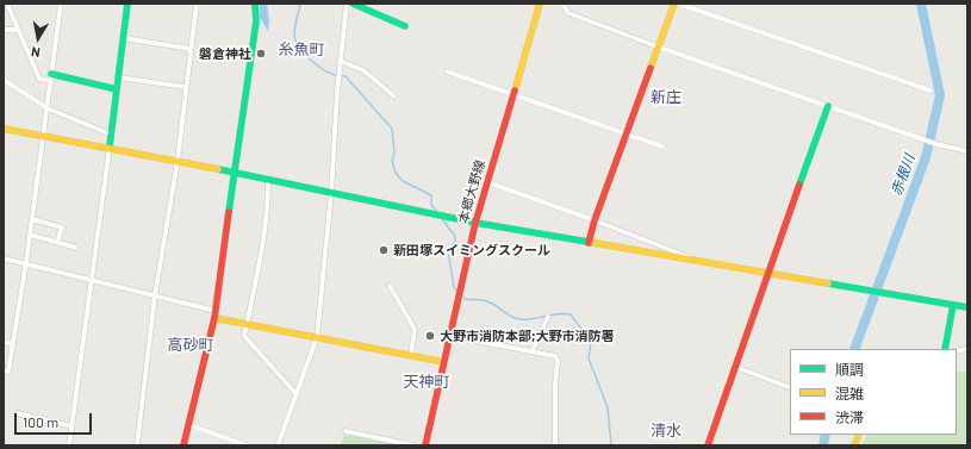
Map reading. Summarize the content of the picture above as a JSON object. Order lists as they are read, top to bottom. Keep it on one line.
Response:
{"streets":{"street":["本郷大野線"]},"districts":["糸魚町","新庄","高砂町","天神町","清水"],"water":["赤根川"],"places":["磐倉神社","新田塚スイミングスクール","大野市消防本部;大野市消防署"],"legend":["順調","混雑","渋滞"],"scale_bar":"100 m","north":"bottom"}
